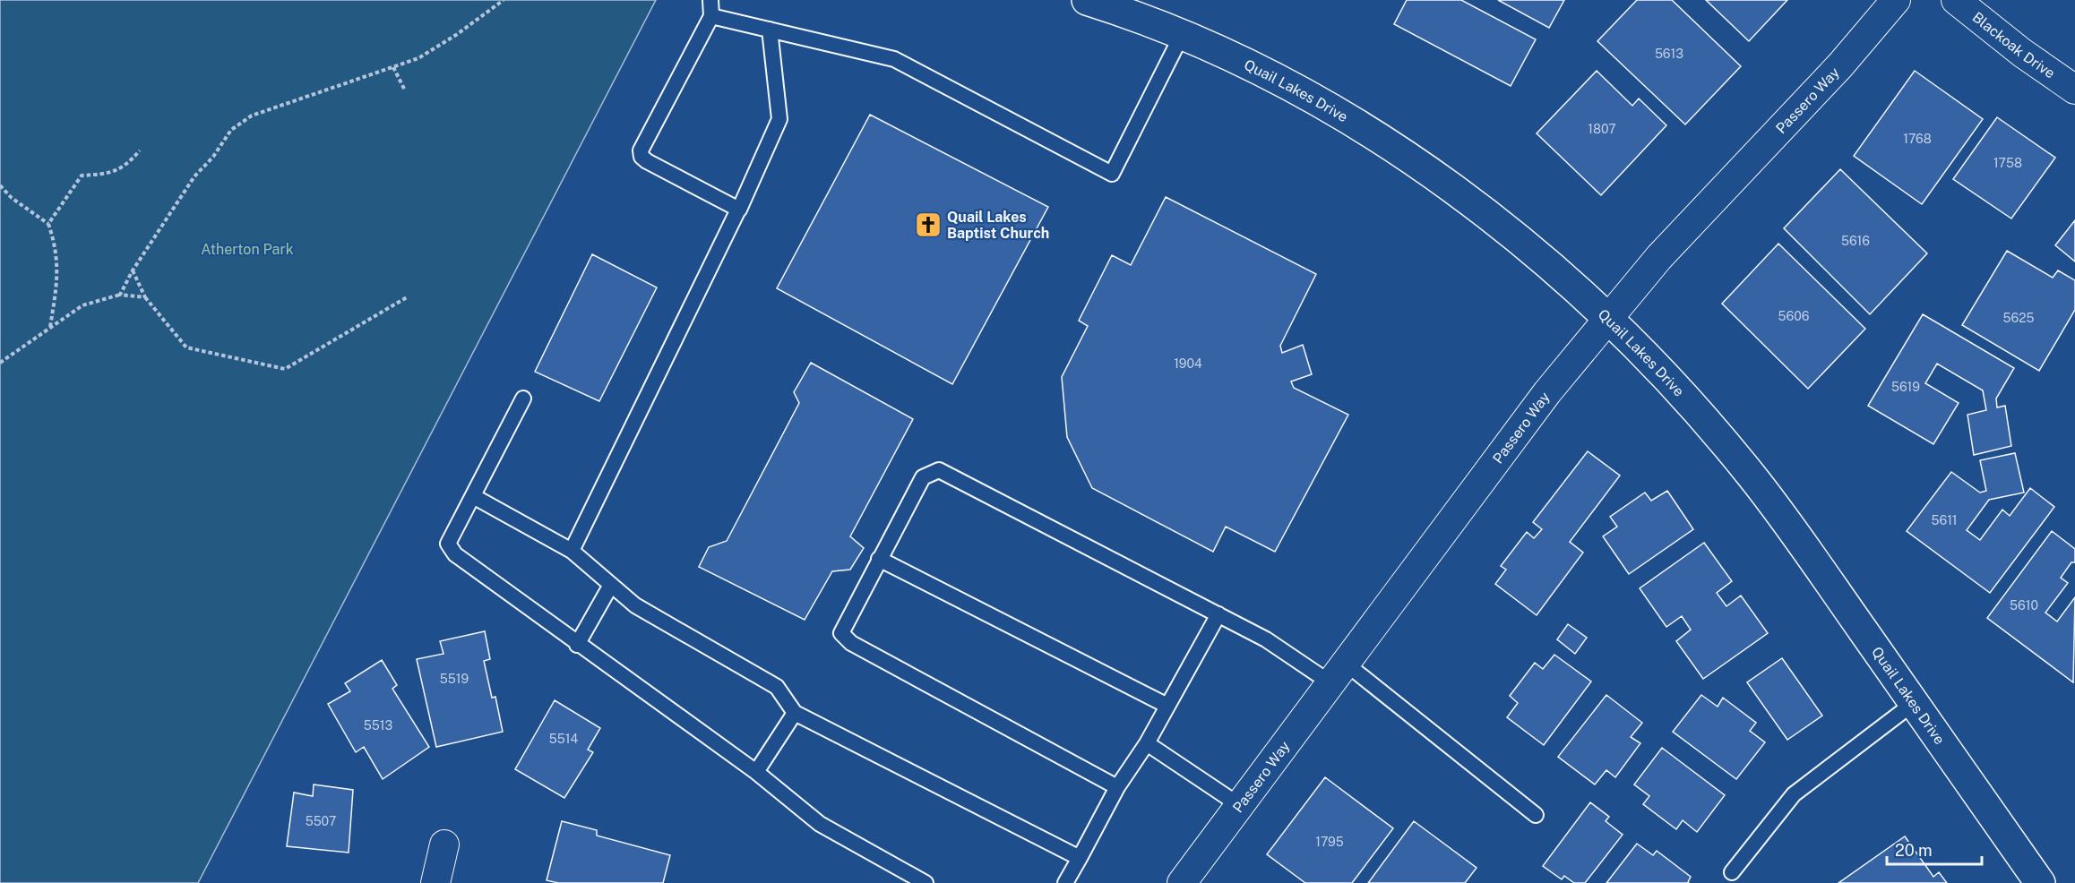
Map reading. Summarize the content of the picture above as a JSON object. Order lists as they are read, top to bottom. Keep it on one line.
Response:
{"streets":{"main road":["Quail Lakes Drive"],"street":["Blackoak Drive","Passero Way"]},"crossings":[["Quail Lakes Drive","Passero Way"]],"parks":["Atherton Park"],"places":{"church":["Quail Lakes Baptist Church"]},"house_numbers":["5613","1807","1768","1758","5616","5606","5625","1904","5619","5611","5610","5519","5513","5514","5507","1795"],"scale_bar":"20 m"}
